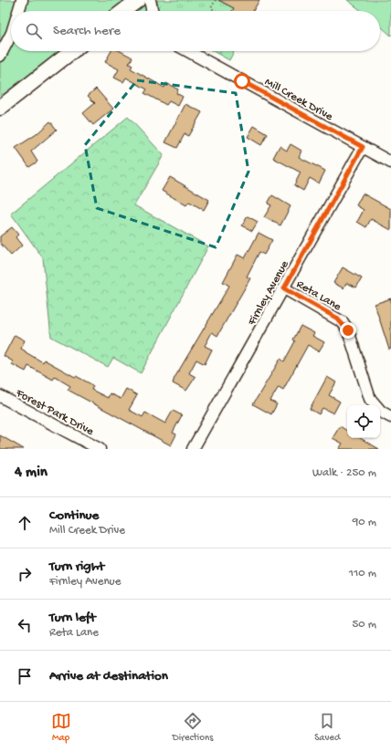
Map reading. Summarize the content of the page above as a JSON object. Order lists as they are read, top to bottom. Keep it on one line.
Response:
{"streets":{"street":["Mill Creek Drive","Firnley Avenue","Reta Lane","Forest Park Drive"]},"crossings":[["Mill Creek Drive","Firnley Avenue"],["Firnley Avenue","Reta Lane"]],"page":{"search":"Search here","heading":["4 min","Walk · 250 m"],"list":[["Continue","Mill Creek Drive","90 m"],["Turn right","Firnley Avenue","110 m"],["Turn left","Reta Lane","50 m"],"Arrive at destination"],"nav":["Map","Directions","Saved"]}}
